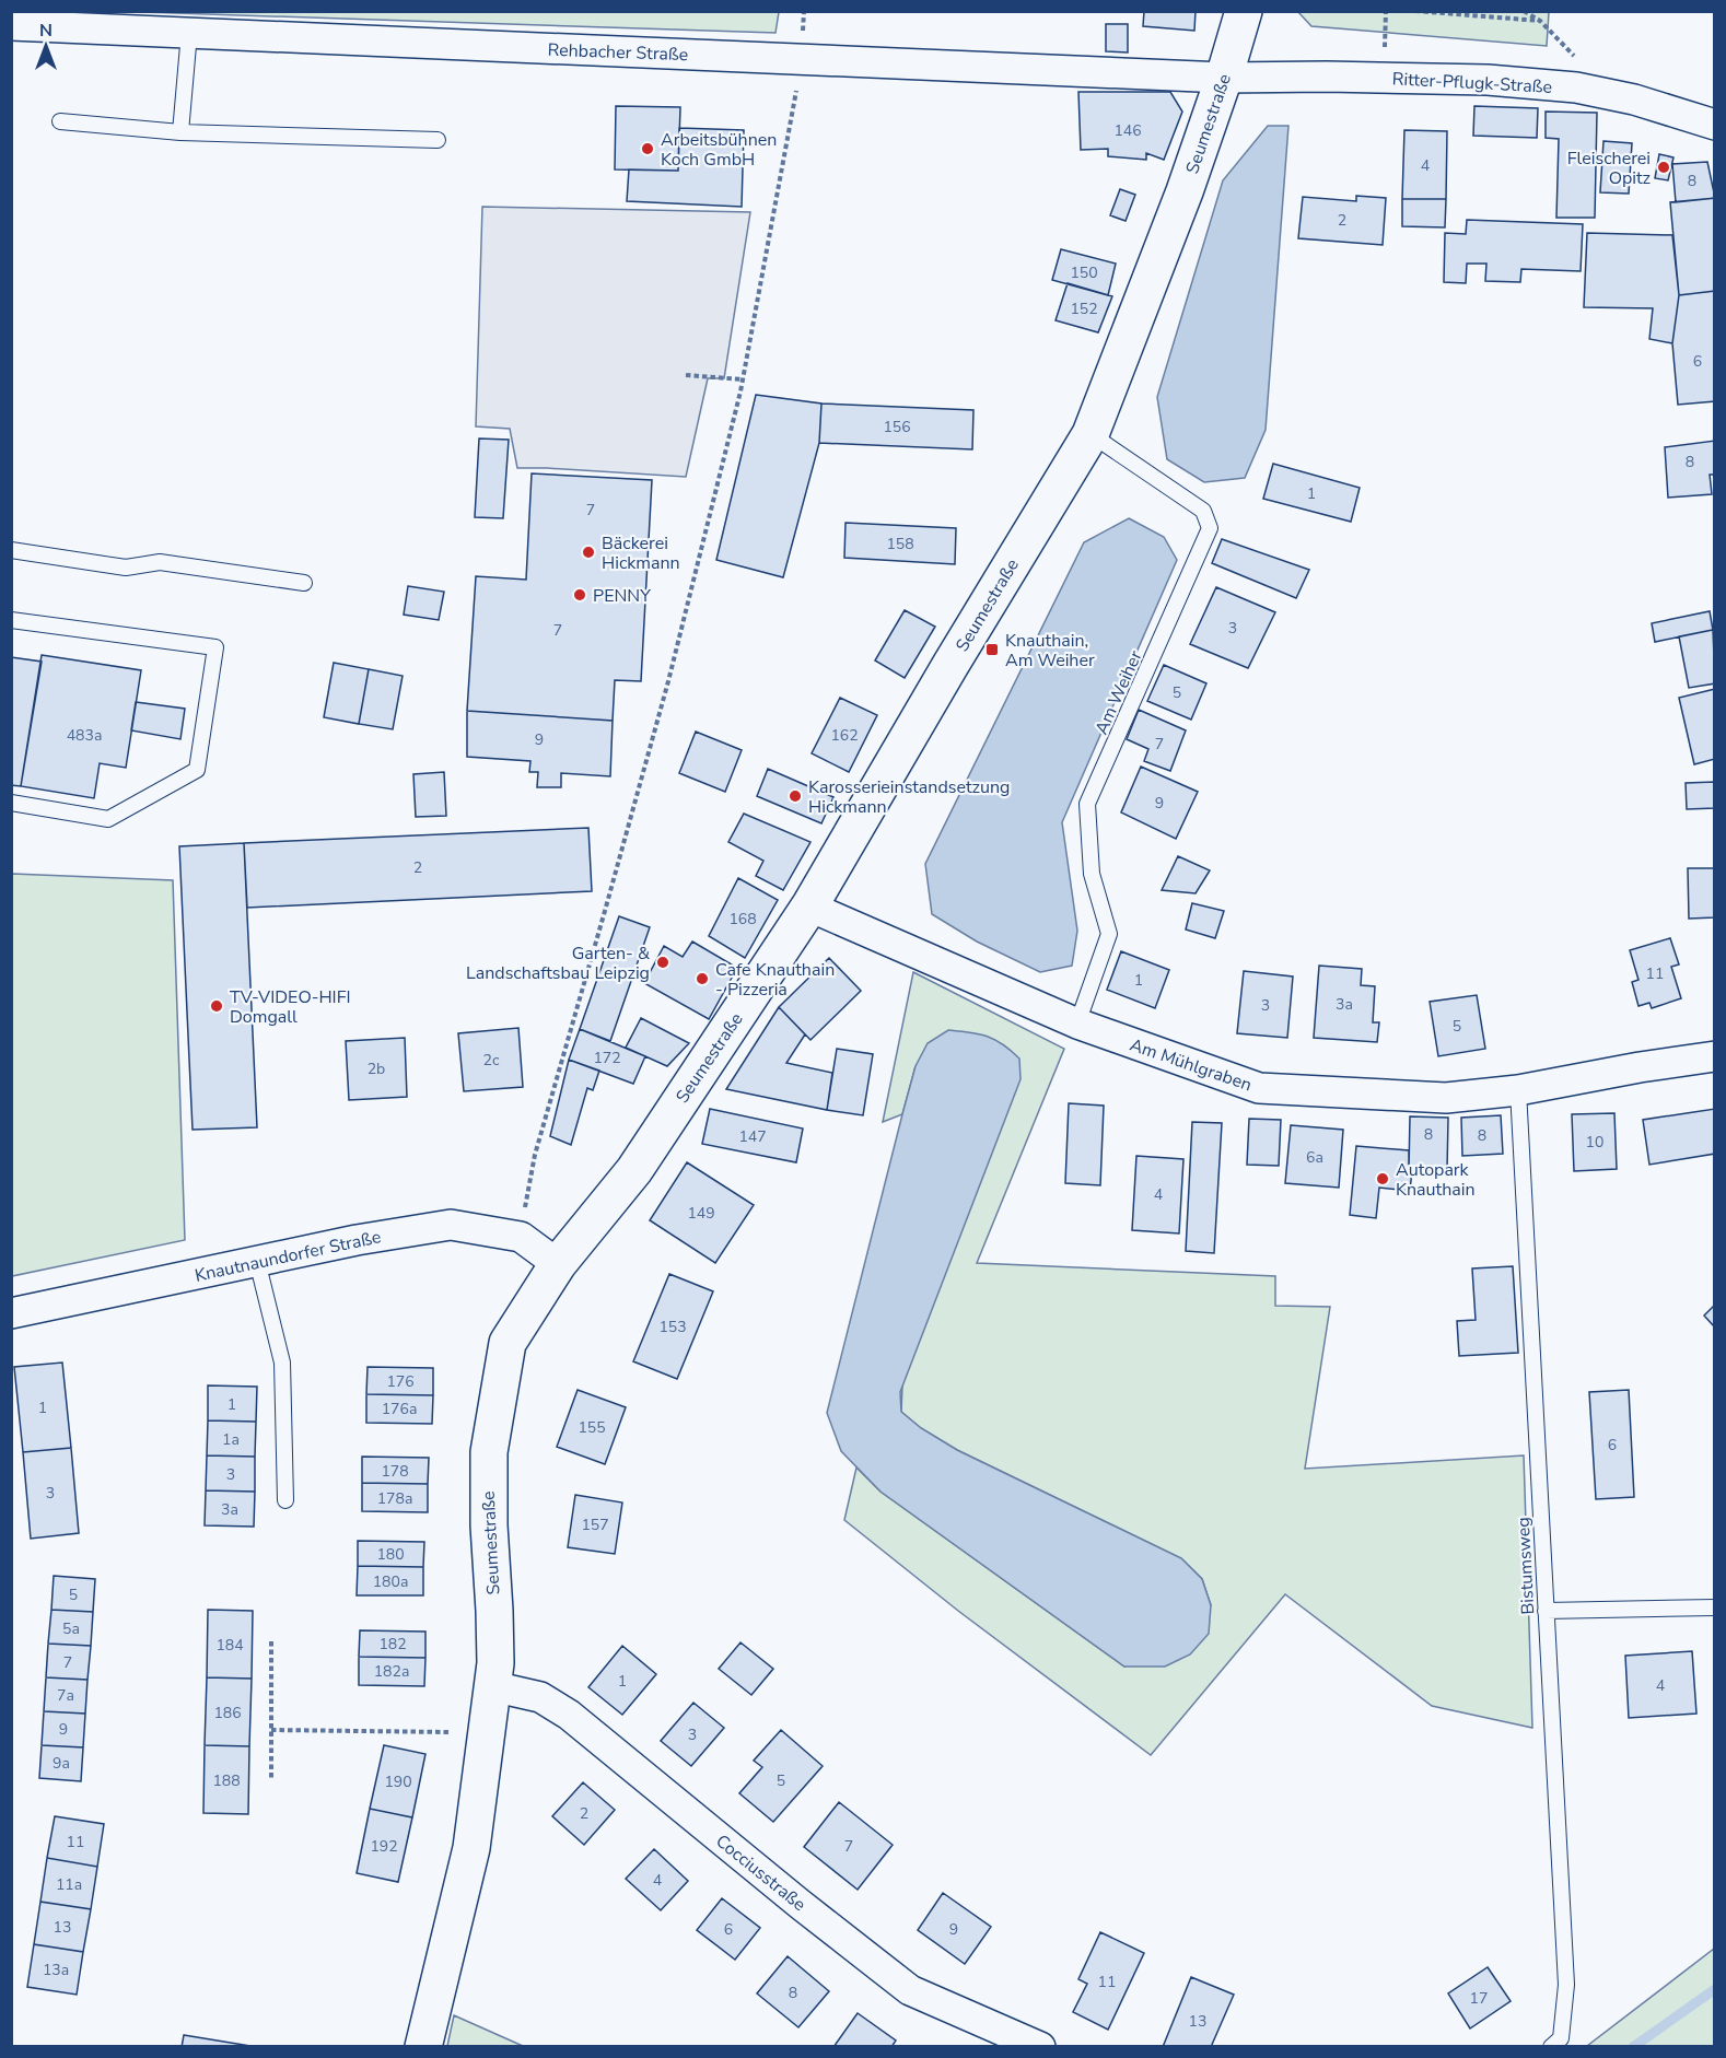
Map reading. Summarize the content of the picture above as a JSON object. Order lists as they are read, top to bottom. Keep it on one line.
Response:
{"streets":{"street":["Rehbacher Straße","Ritter-Pflugk-Straße","Seumestraße","Am Mühlgraben","Knautnaundorfer Straße","Cocciusstraße"],"lane":["Am Weiher","Bistumsweg"]},"crossings":[["Rehbacher Straße","Ritter-Pflugk-Straße"],["Rehbacher Straße","Seumestraße"],["Ritter-Pflugk-Straße","Seumestraße"],["Seumestraße","Am Weiher"],["Seumestraße","Am Mühlgraben"],["Seumestraße","Knautnaundorfer Straße"],["Seumestraße","Cocciusstraße"],["Am Weiher","Am Mühlgraben"],["Am Mühlgraben","Bistumsweg"]],"places":{"other":["Arbeitsbühnen Koch GmbH","Fleischerei Opitz","Bäckerei Hickmann","PENNY","Karosserieinstandsetzung Hickmann","Garten- & Landschaftsbau Leipzig","Cafe Knauthain - Pizzeria","TV-VIDEO-HIFI Domgall","Autopark Knauthain"],"transit":["Knauthain, Am Weiher"]},"house_numbers":["146","4","8","2","150","152","6","156","8","1","7","158","3","7","5","483a","162","9","7","9","2","168","11","1","3a","3","5","172","2c","2b","8","8","147","10","6a","4","149","153","176","1","1","176a","155","1a","6","178","3","3","178a","3a","157","180","180a","5","5a","182","184","7","182a","1","4","7a","186","9","3","9a","188","5","190","2","11","192","7","4","11a","13","6","9","13a","11","8","17","13"],"north":"top"}
